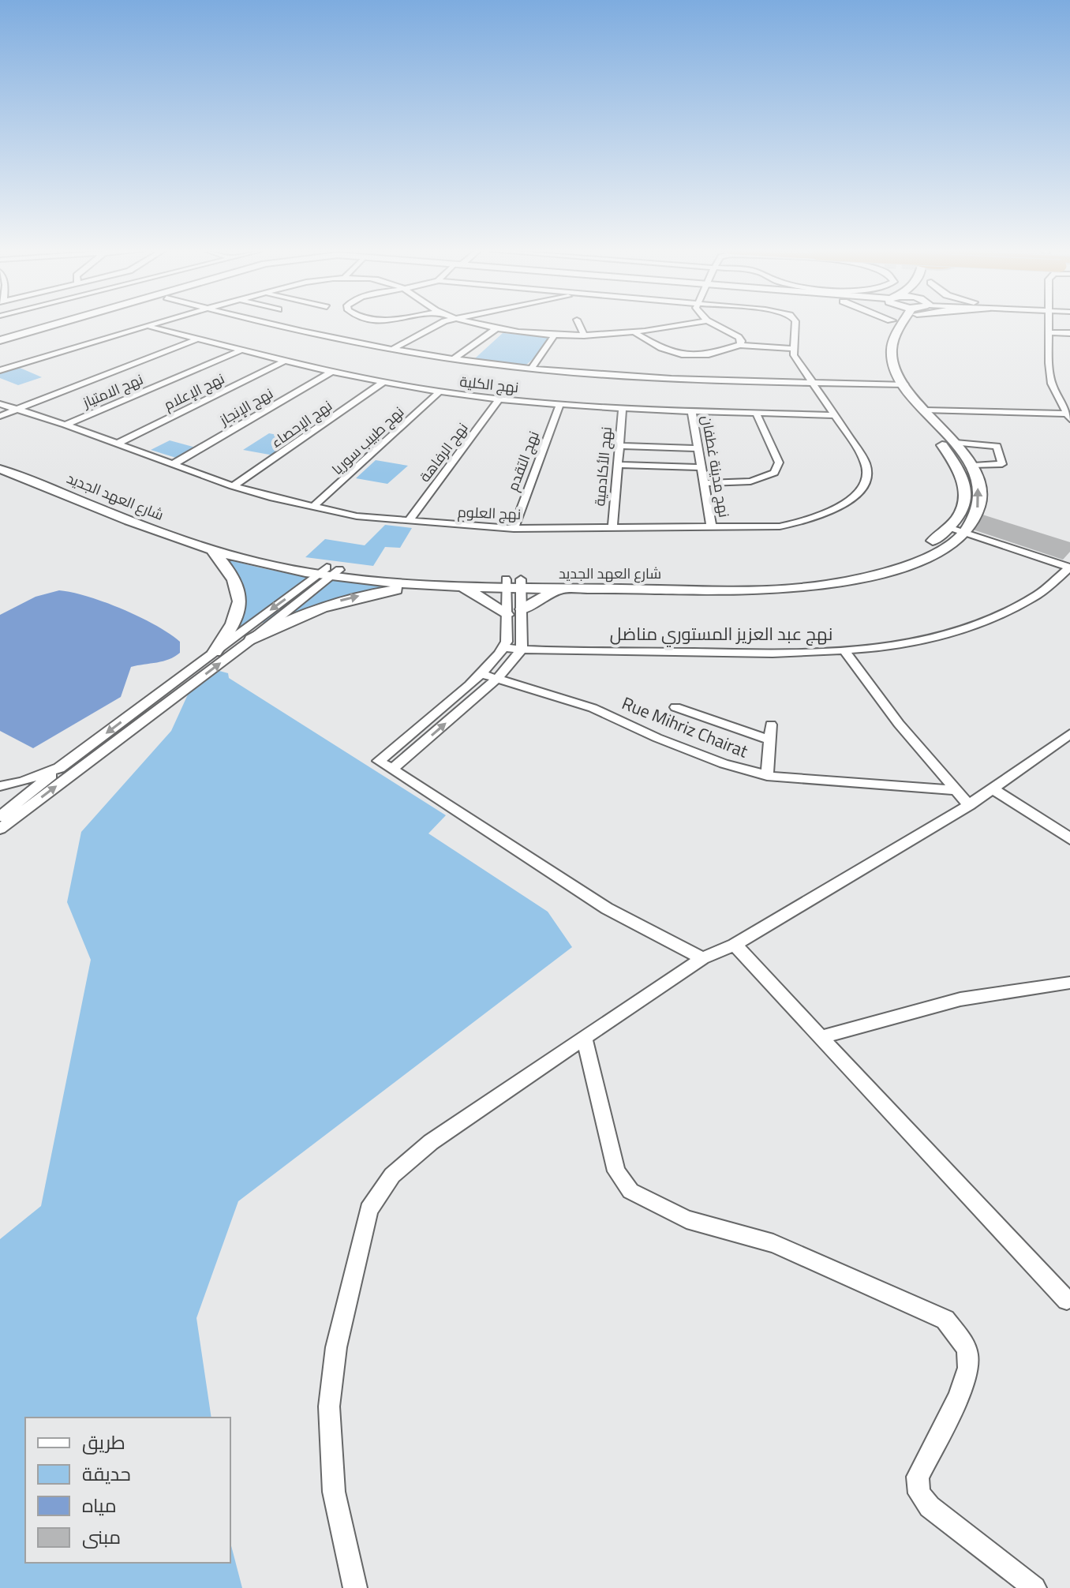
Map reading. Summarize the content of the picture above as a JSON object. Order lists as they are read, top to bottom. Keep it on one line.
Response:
{"streets":{"main road":["شارع العهد الجديد"],"street":["نهج الكلية","نهج الامتياز","نهج الإعلام","نهج الإنجاز","نهج الإحصاء","نهج طبيب سوريا","نهج الرفاهة","نهج التقدم","نهج الأكادمية","نهج مدينة غطفان","نهج العلوم","نهج عبد العزيز المستوري مناضل","Rue Mihriz Chairat"]},"crossings":[["نهج الكلية","نهج الامتياز"],["نهج الكلية","نهج الإعلام"],["نهج الكلية","نهج الإنجاز"],["نهج الكلية","نهج الإحصاء"],["نهج الكلية","نهج طبيب سوريا"],["نهج الكلية","نهج الرفاهة"],["نهج الكلية","نهج التقدم"],["نهج الكلية","نهج الأكادمية"],["نهج الكلية","نهج مدينة غطفان"],["نهج الكلية","نهج العلوم"],["نهج الامتياز","نهج العلوم"],["نهج الإعلام","نهج العلوم"],["نهج الإنجاز","نهج العلوم"],["نهج الإحصاء","نهج العلوم"],["نهج طبيب سوريا","نهج العلوم"],["نهج الرفاهة","نهج العلوم"],["نهج التقدم","نهج العلوم"],["نهج الأكادمية","نهج العلوم"],["نهج مدينة غطفان","نهج العلوم"]],"legend":["طريق","حديقة","مياه","مبنى"]}
